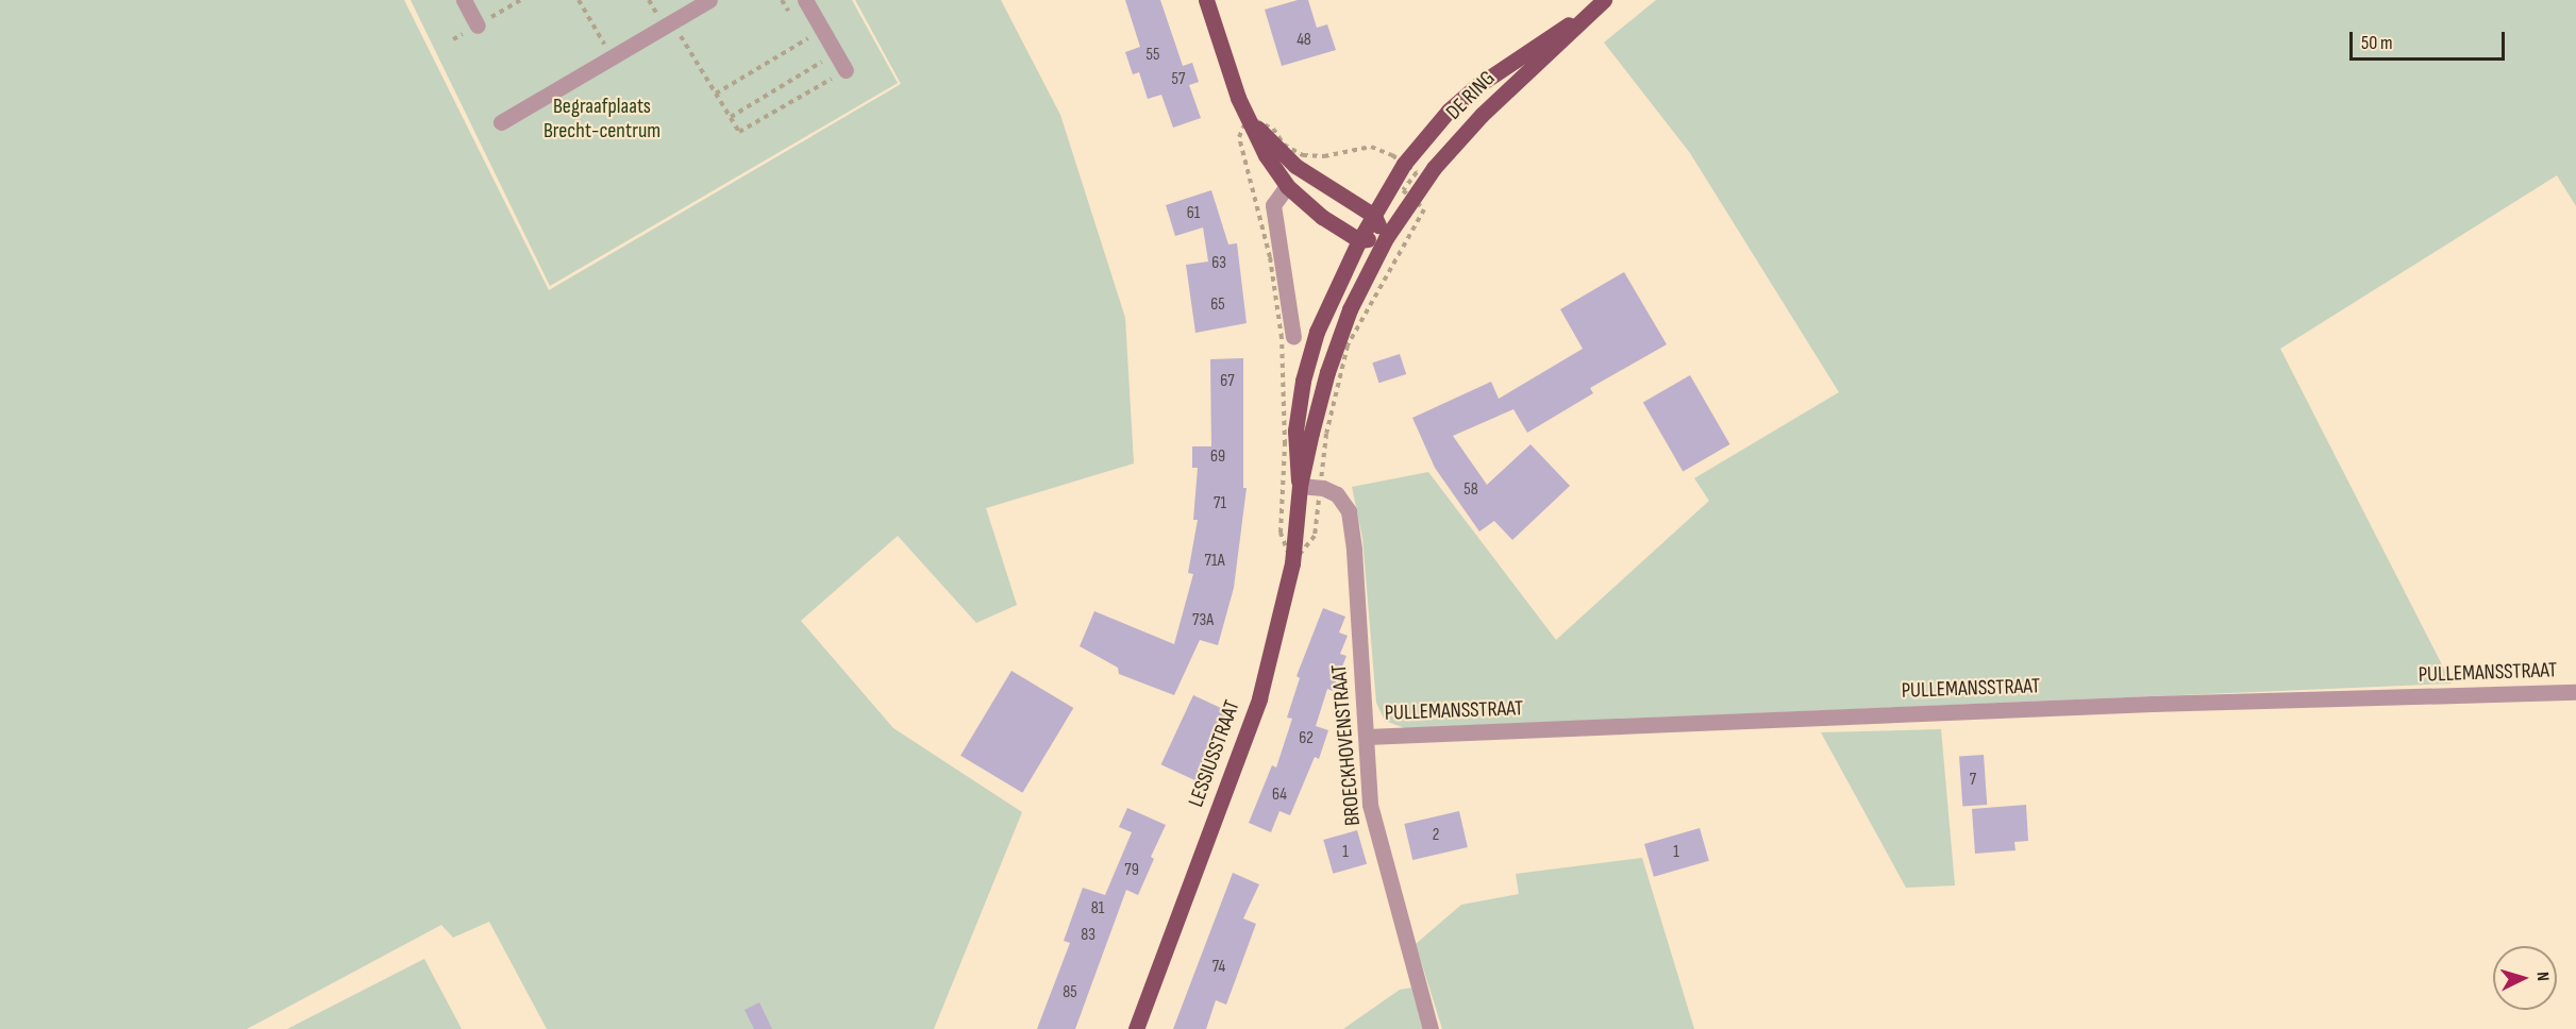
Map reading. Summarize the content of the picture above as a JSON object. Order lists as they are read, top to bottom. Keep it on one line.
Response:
{"streets":{"main road":["DE RING","LESSIUSSTRAAT"],"street":["PULLEMANSSTRAAT","BROECKHOVENSTRAAT"]},"crossings":[["DE RING","LESSIUSSTRAAT"],["PULLEMANSSTRAAT","BROECKHOVENSTRAAT"],["BROECKHOVENSTRAAT","LESSIUSSTRAAT"]],"parks":["Begraafplaats Brecht-centrum"],"house_numbers":["48","55","57","61","63","65","67","69","58","71","71A","73A","62","7","64","2","1","1","79","81","83","74","85"],"scale_bar":"50 m","north":"right"}
